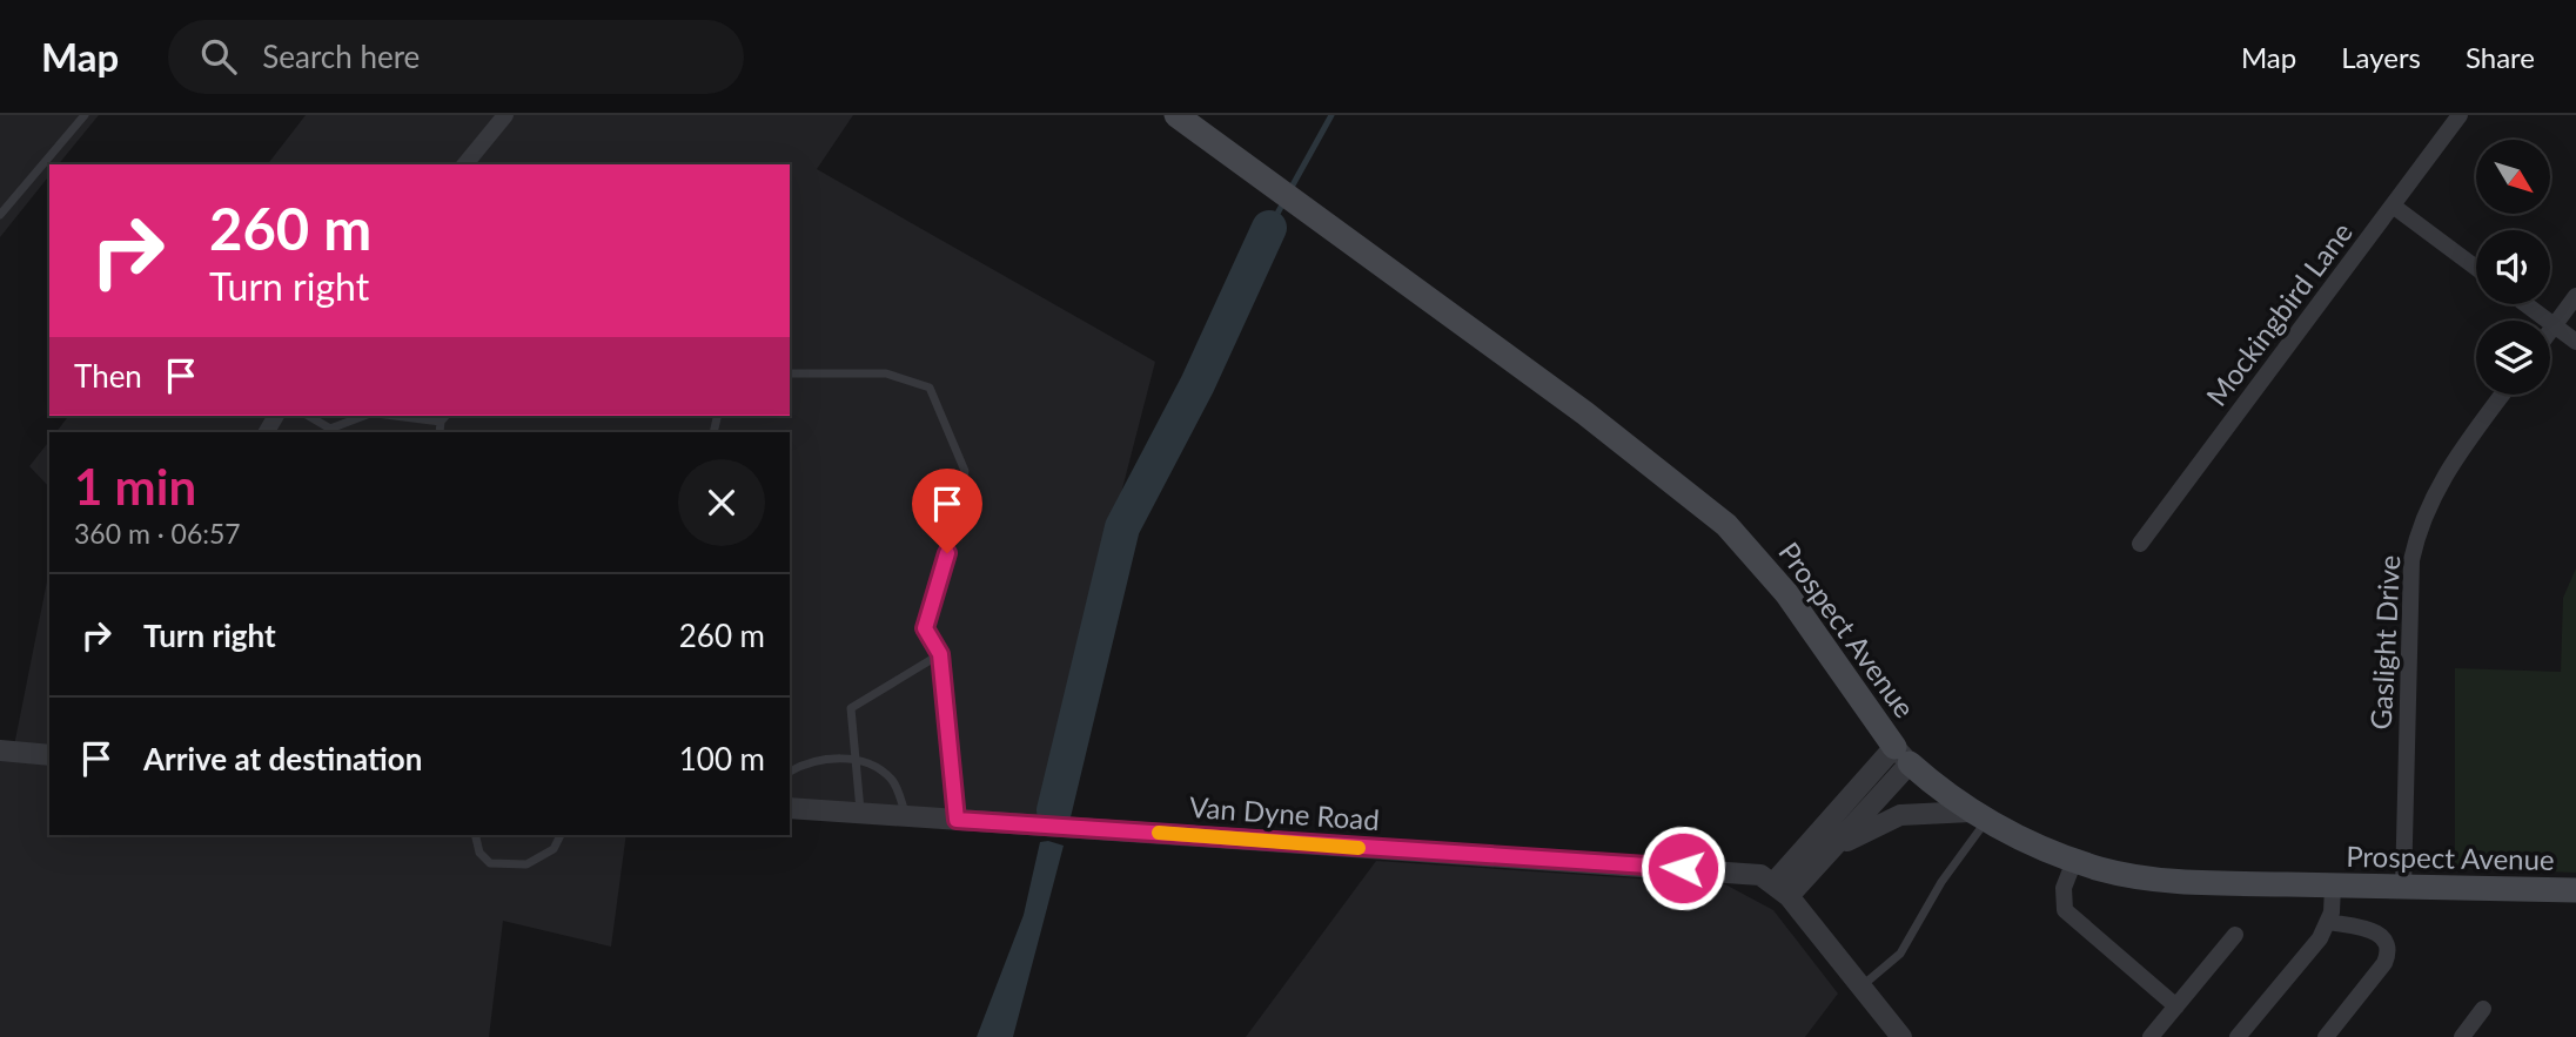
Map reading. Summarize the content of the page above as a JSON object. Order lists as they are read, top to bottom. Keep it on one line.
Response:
{"streets":{"main road":["Prospect Avenue"],"street":["Mockingbird Lane","Gaslight Drive","Van Dyne Road"]},"crossings":[["Prospect Avenue","Gaslight Drive"]],"north":"bottom right","page":{"header":"Map","search":"Search here","nav":["Map","Layers","Share"],"turn":["260 m","Turn right"],"then":"Then","heading":["1 min","360 m · 06:57"],"list":[{"name":"Turn right","value":"260 m"},{"name":"Arrive at destination","value":"100 m"}]}}
